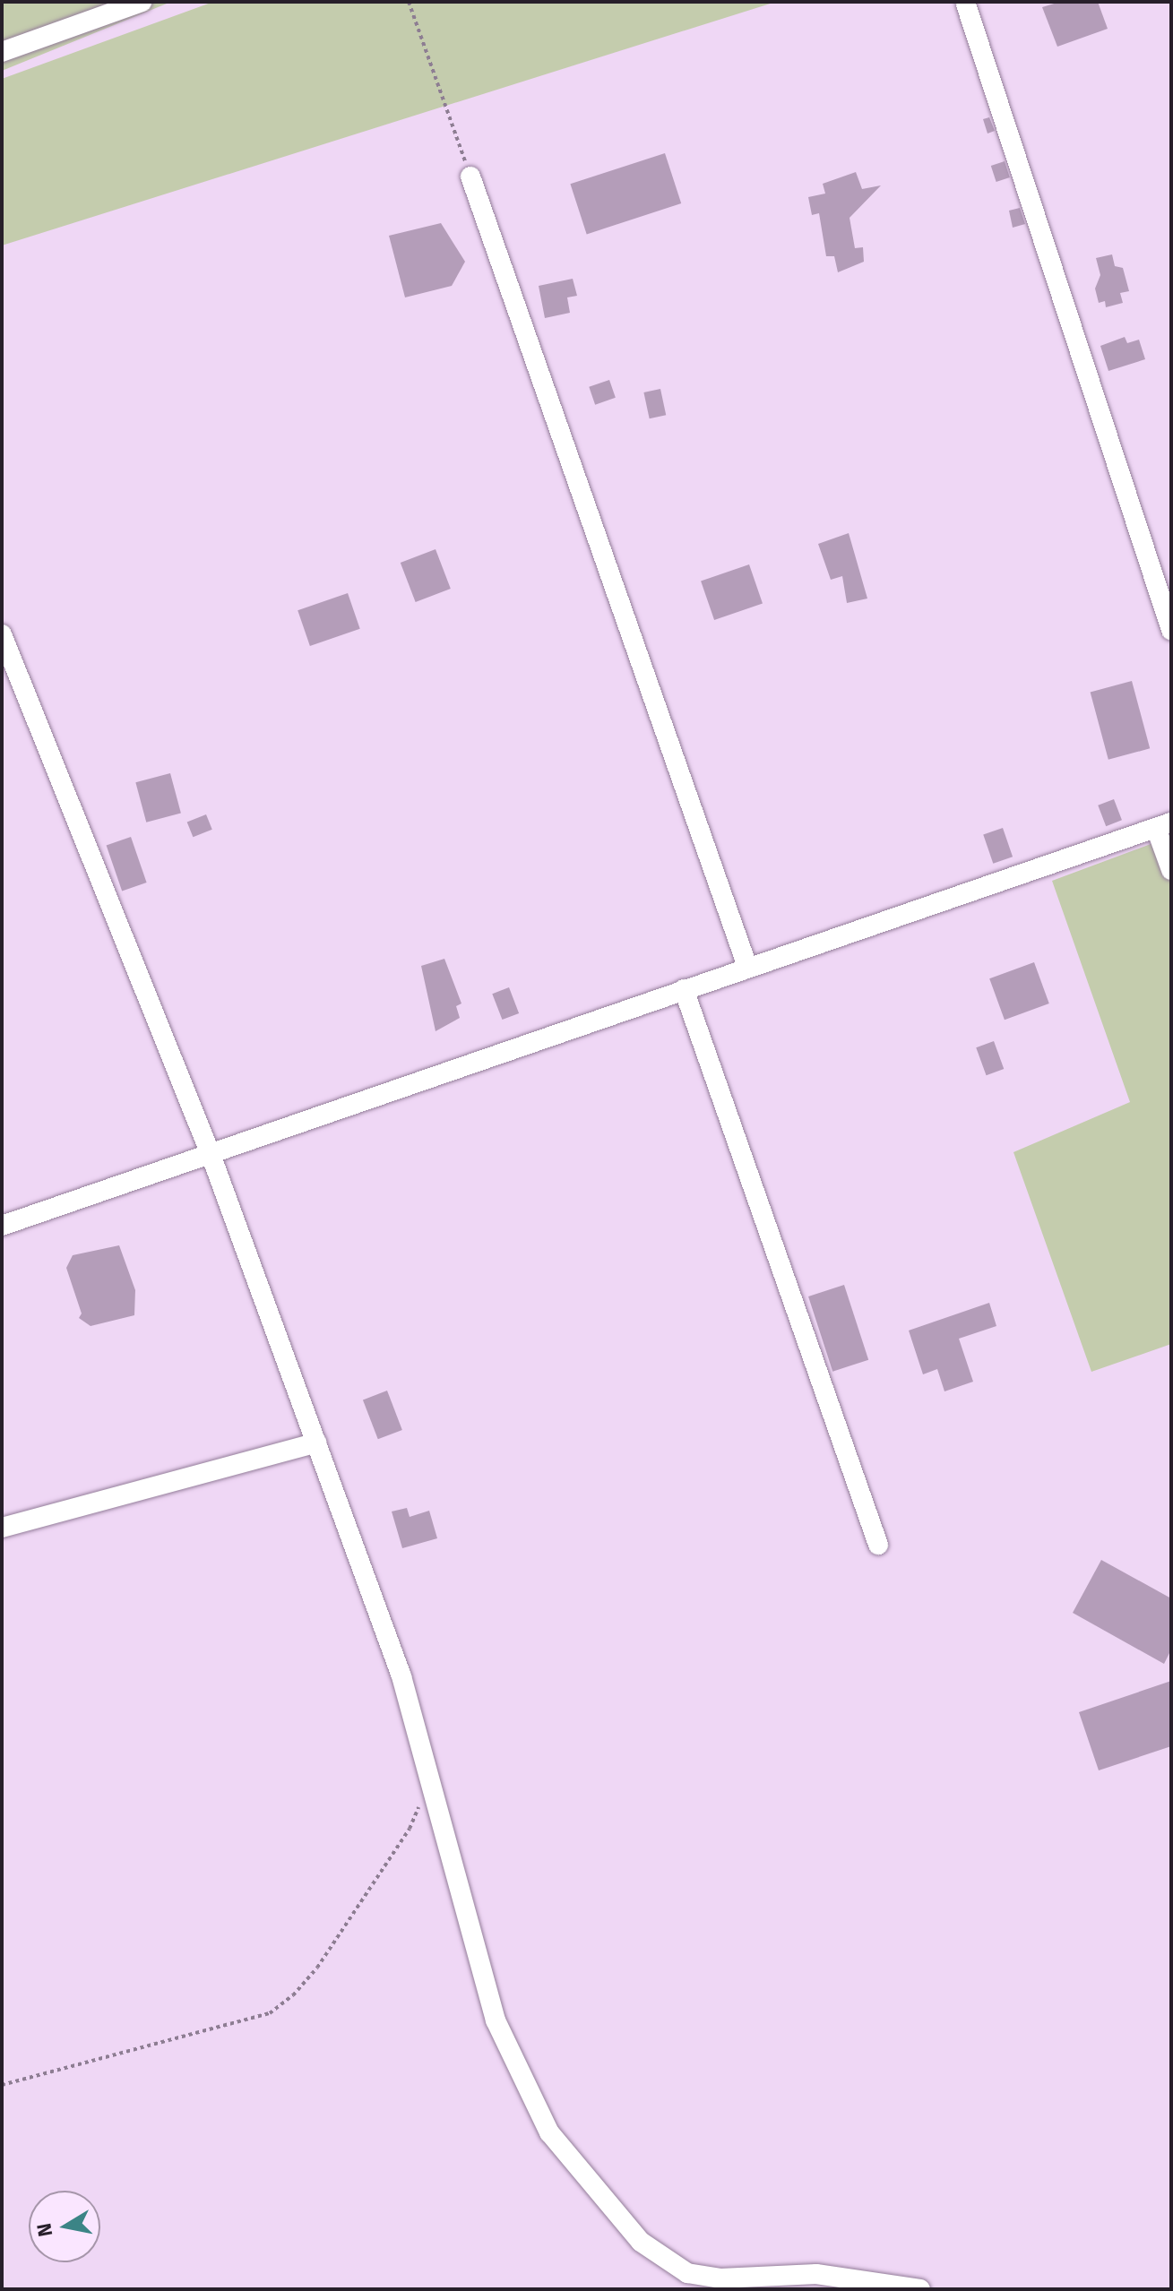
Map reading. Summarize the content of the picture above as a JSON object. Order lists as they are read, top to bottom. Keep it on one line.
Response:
{"north":"left"}
